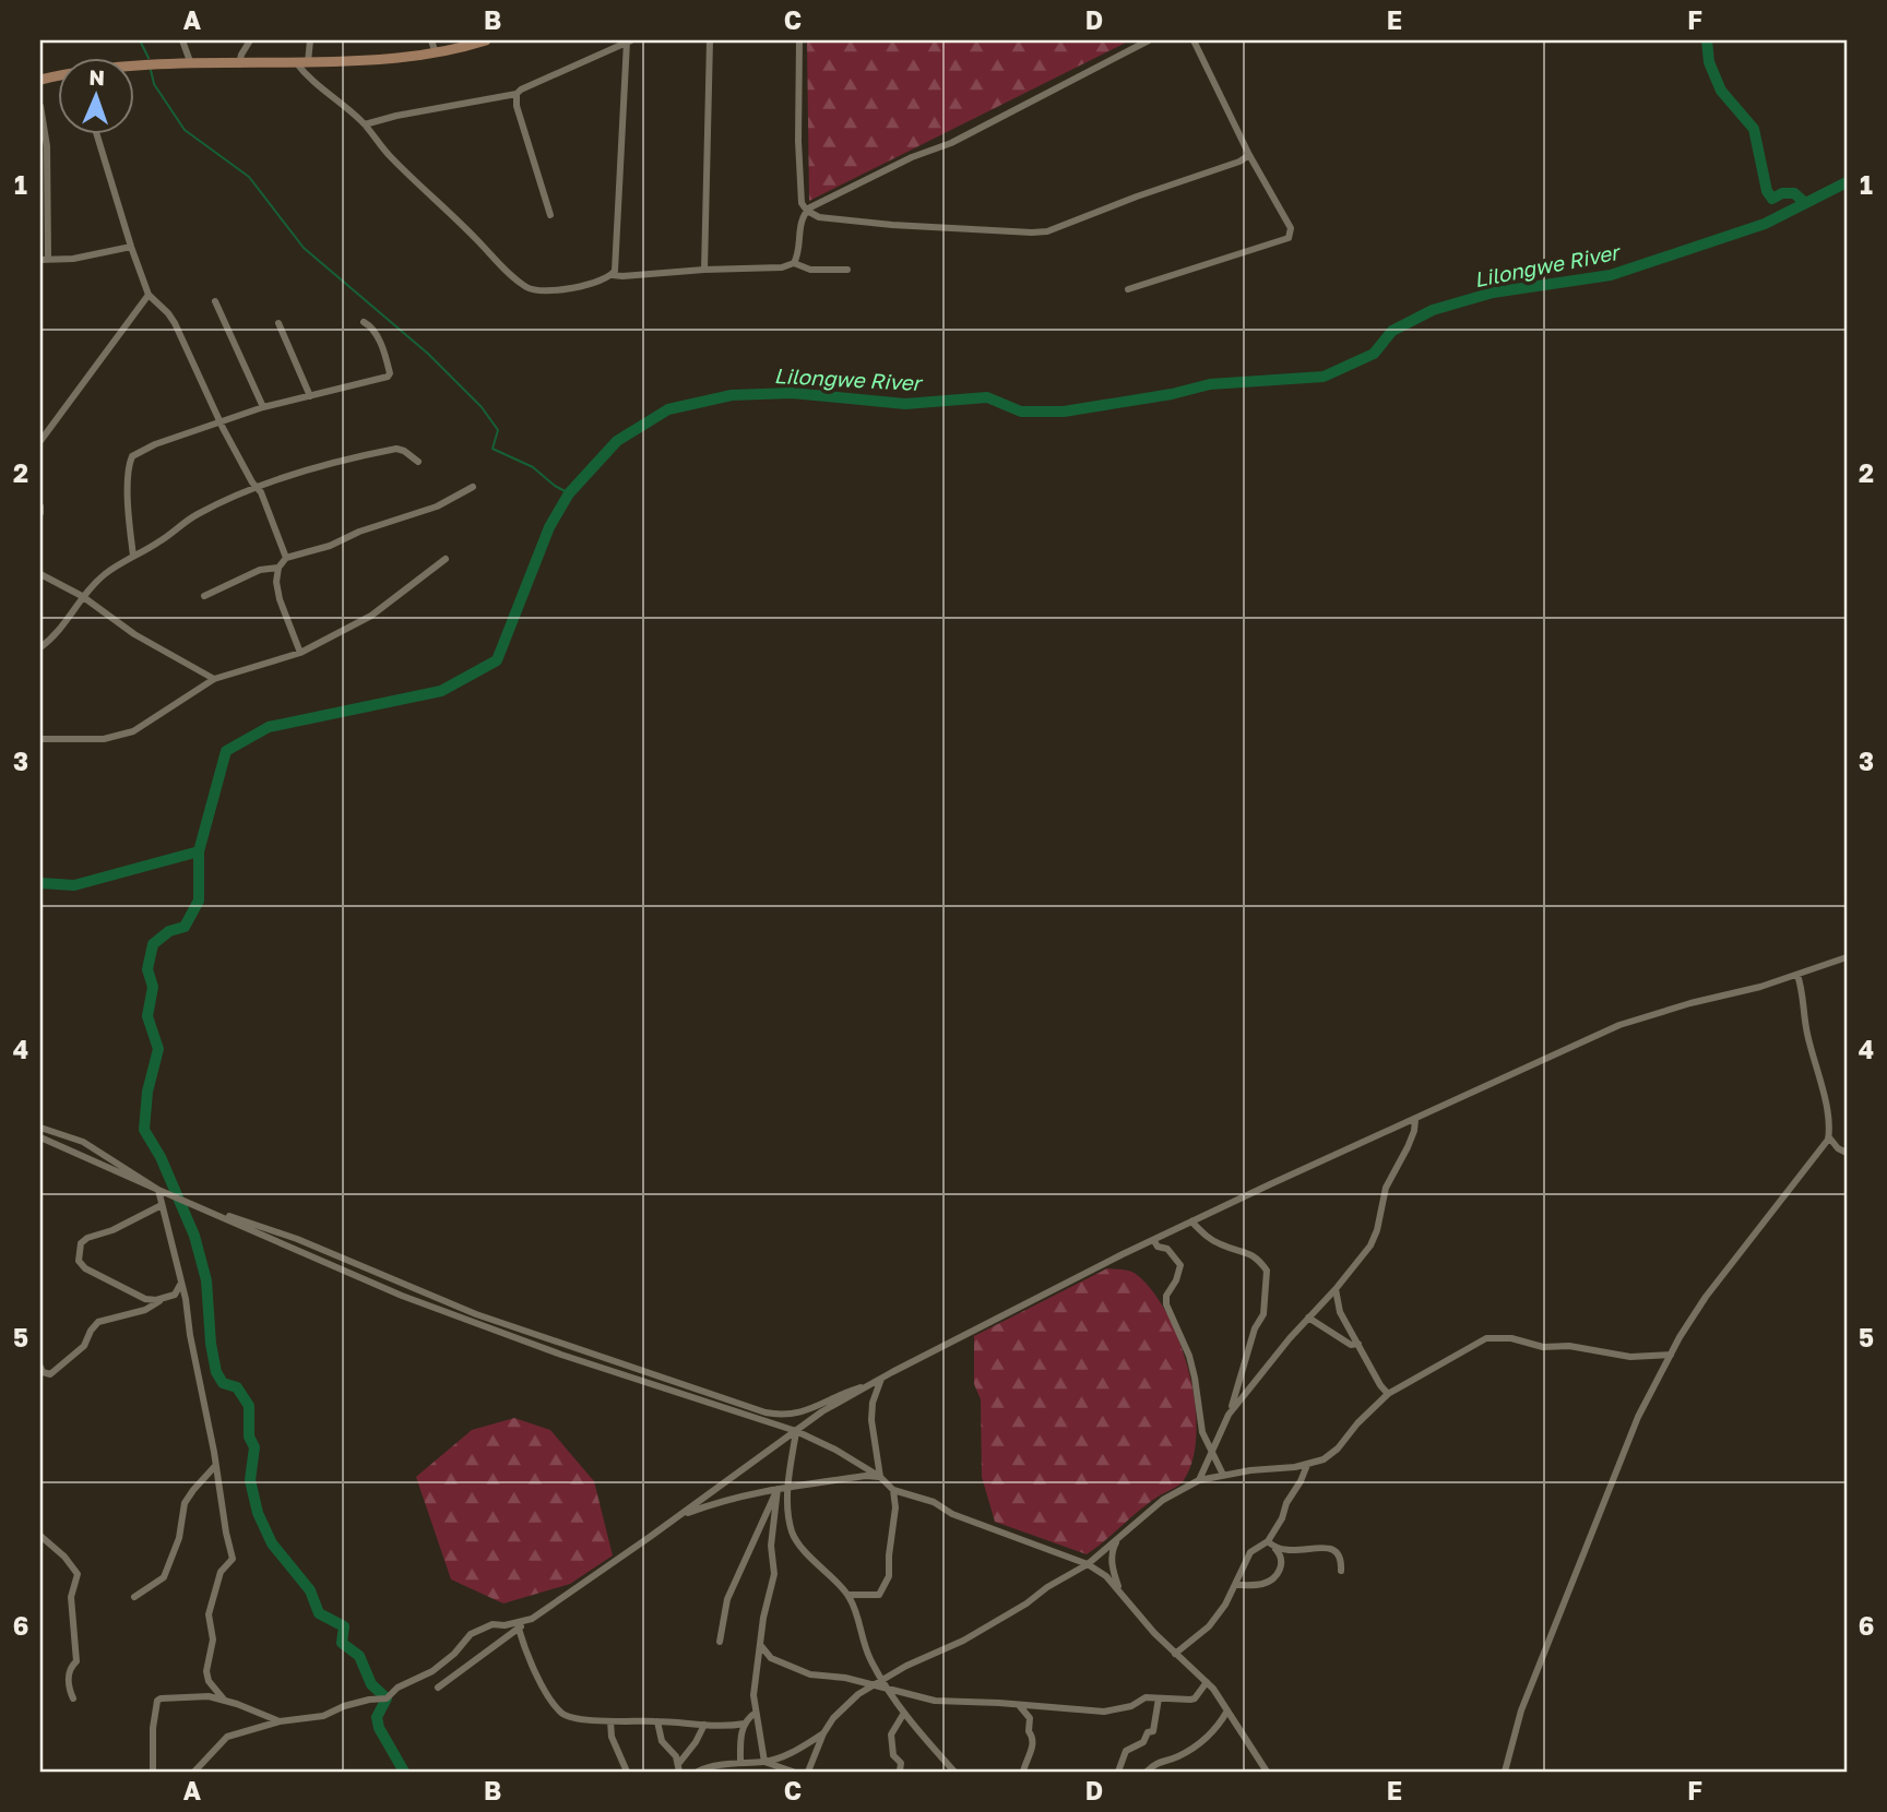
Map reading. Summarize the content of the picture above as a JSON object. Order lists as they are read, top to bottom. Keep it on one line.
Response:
{"water":["Lilongwe River"],"north":"top","grid":{"columns":["A","B","C","D","E","F"],"rows":["1","2","3","4","5","6"]}}
